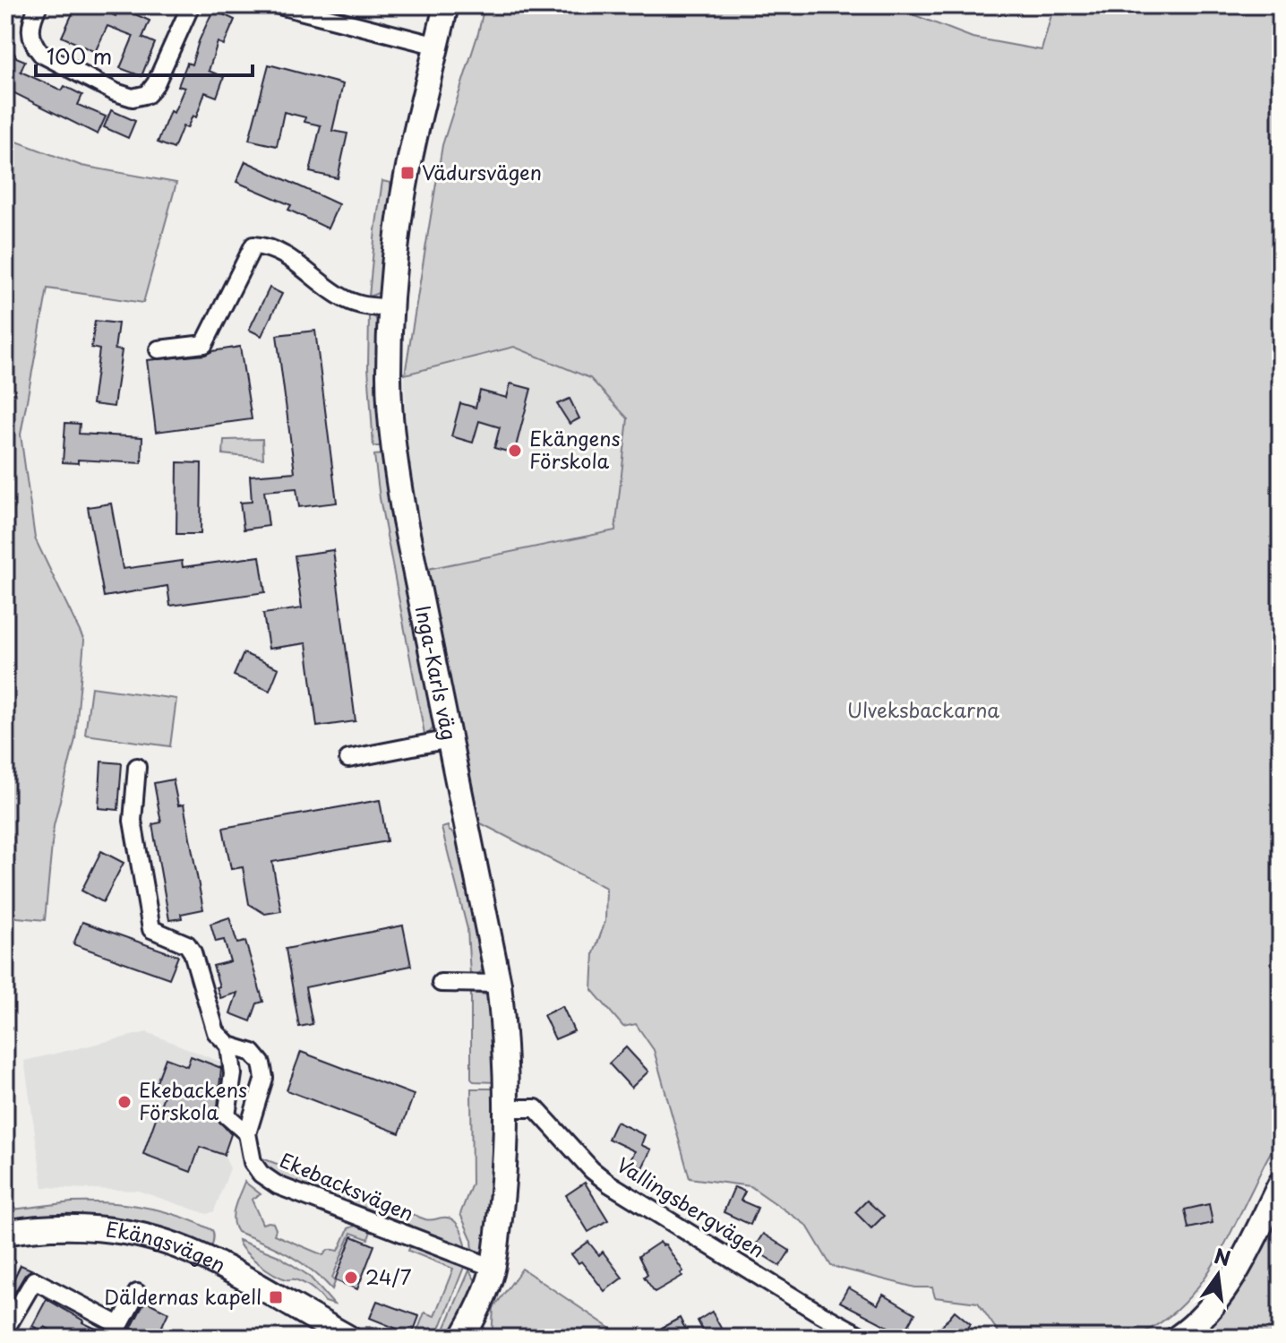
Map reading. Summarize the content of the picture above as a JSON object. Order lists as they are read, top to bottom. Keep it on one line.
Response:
{"streets":{"street":["Inga-Karls väg","Ekebacksvägen","Vallingsbergvägen","Ekängsvägen"]},"crossings":[["Inga-Karls väg","Ekebacksvägen"],["Inga-Karls väg","Vallingsbergvägen"]],"parks":["Ulveksbackarna"],"places":{"transit":["Vädursvägen","Däldernas kapell"],"other":["Ekängens Förskola","Ekebackens Förskola","24/7"]},"scale_bar":"100 m","north":"top"}
